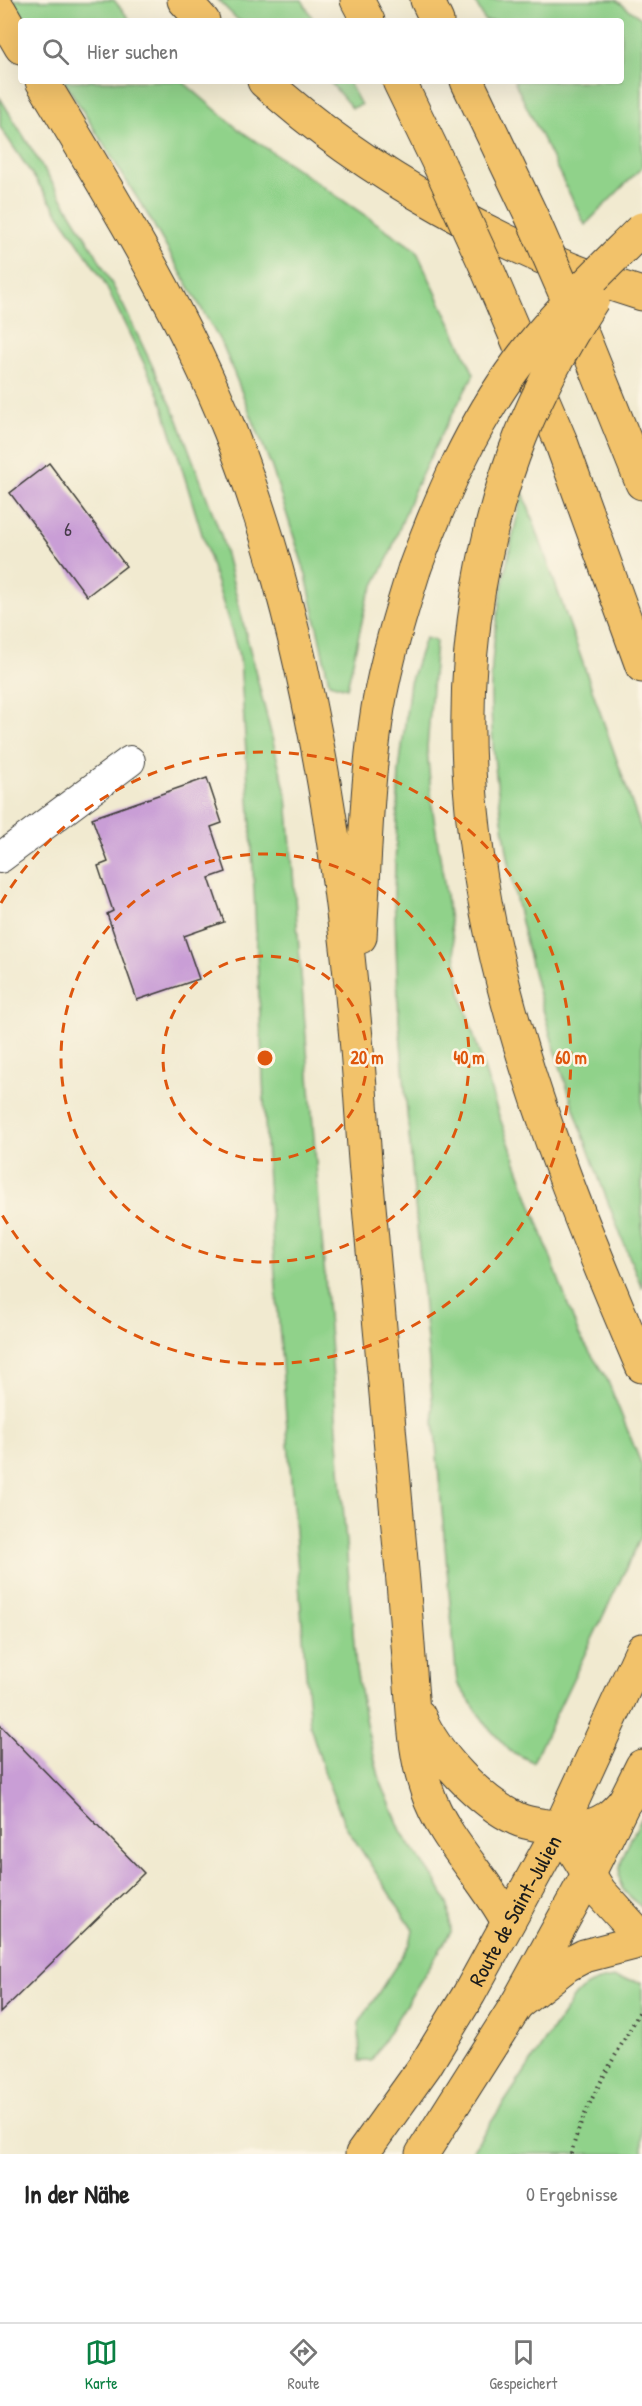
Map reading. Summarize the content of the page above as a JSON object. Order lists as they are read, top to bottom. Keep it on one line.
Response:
{"streets":{"main road":["Route de Saint-Julien"]},"house_numbers":["6"],"page":{"search":"Hier suchen","heading":["In der Nähe","0 Ergebnisse"],"nav":["Karte","Route","Gespeichert"]},"rings":["20 m","40 m","60 m"]}
